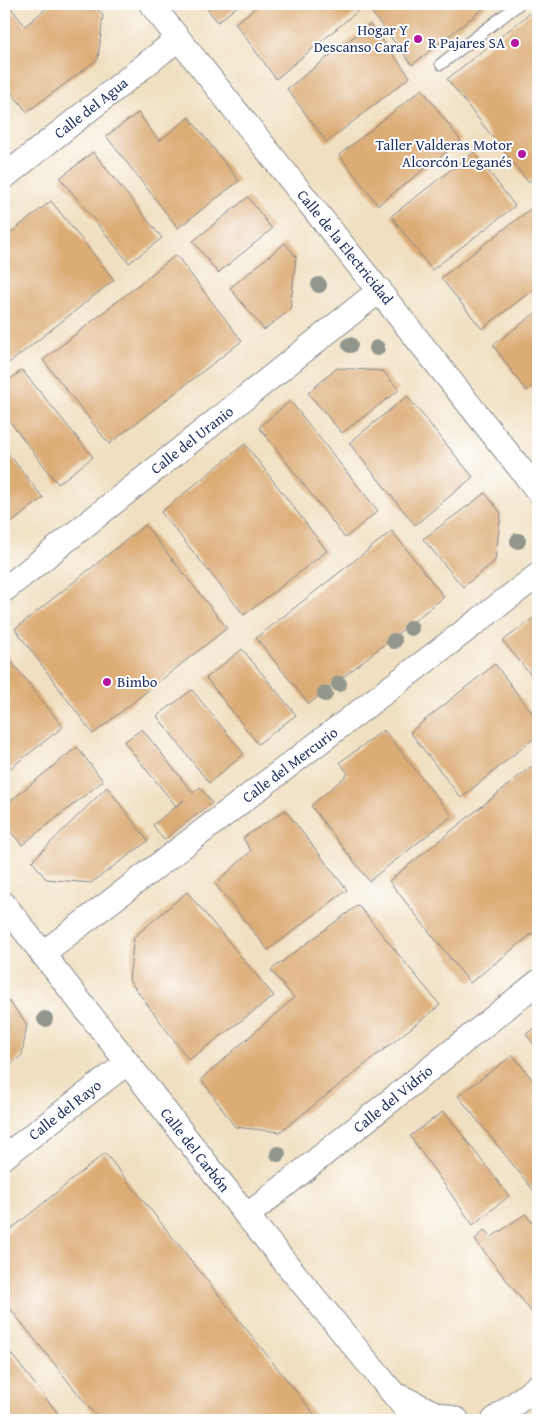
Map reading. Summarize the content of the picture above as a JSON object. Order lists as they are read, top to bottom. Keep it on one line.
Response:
{"streets":{"street":["Calle del Agua","Calle de la Electricidad","Calle del Uranio","Calle del Mercurio","Calle del Vidrio","Calle del Rayo","Calle del Carbón"]},"crossings":[["Calle del Agua","Calle de la Electricidad"],["Calle de la Electricidad","Calle del Uranio"],["Calle del Mercurio","Calle del Carbón"],["Calle del Vidrio","Calle del Carbón"],["Calle del Rayo","Calle del Carbón"]],"places":["Hogar Y Descanso Caraf","R Pajares SA","Taller Valderas Motor Alcorcón Leganés","Bimbo"]}
